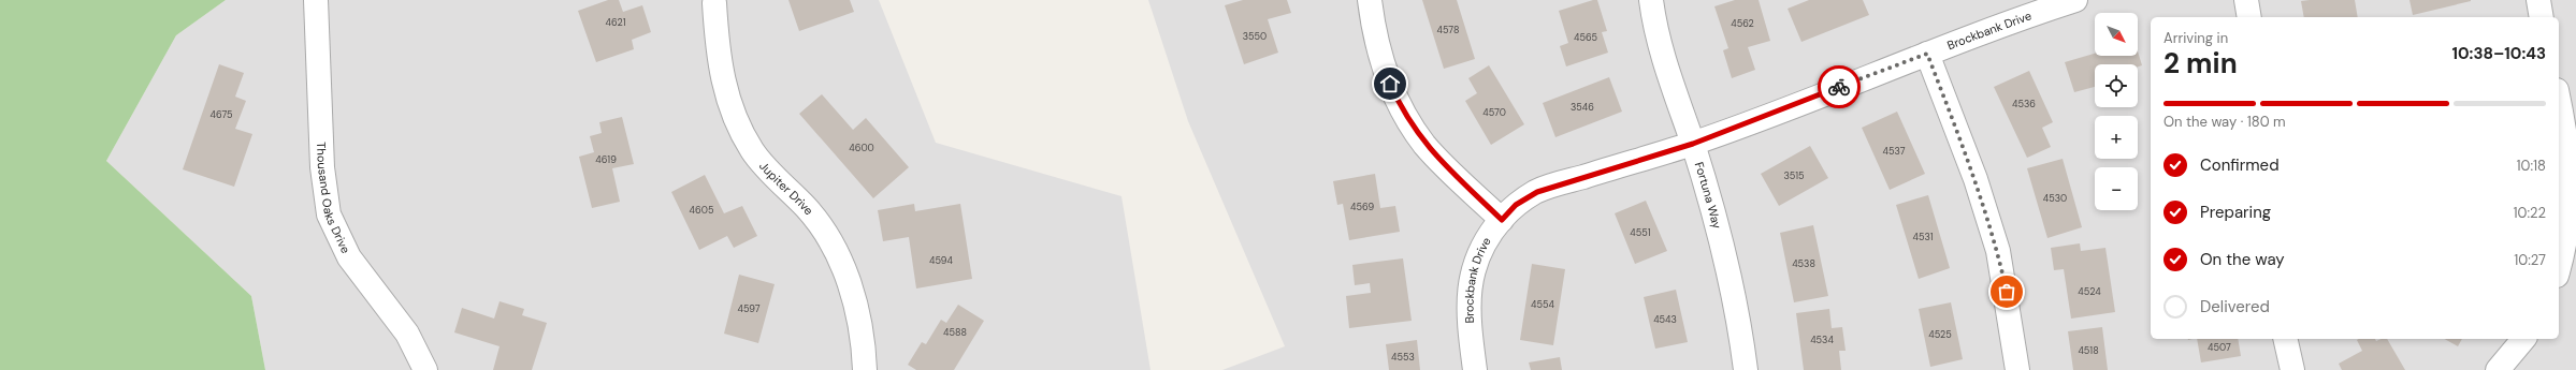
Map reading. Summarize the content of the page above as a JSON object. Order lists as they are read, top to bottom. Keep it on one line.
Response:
{"streets":{"street":["Brockbank Drive","Jupiter Drive","Fortuna Way","Thousand Oaks Drive"]},"crossings":[["Brockbank Drive","Fortuna Way"]],"house_numbers":["4621","4562","4578","3550","4565","4536","3546","4570","4675","4600","4537","4619","3515","4530","4569","4605","4551","4531","4594","4538","4524","4554","4597","4543","4588","4525","4534","4507","4518","4553"],"north":"bottom right","page":{"map_buttons":["+","−"],"heading":["2 min","Arriving in","10:38–10:43"],"bar":"On the way · 180 m","list":[["Confirmed","10:18"],["Preparing","10:22"],["On the way","10:27"],"Delivered"]}}
